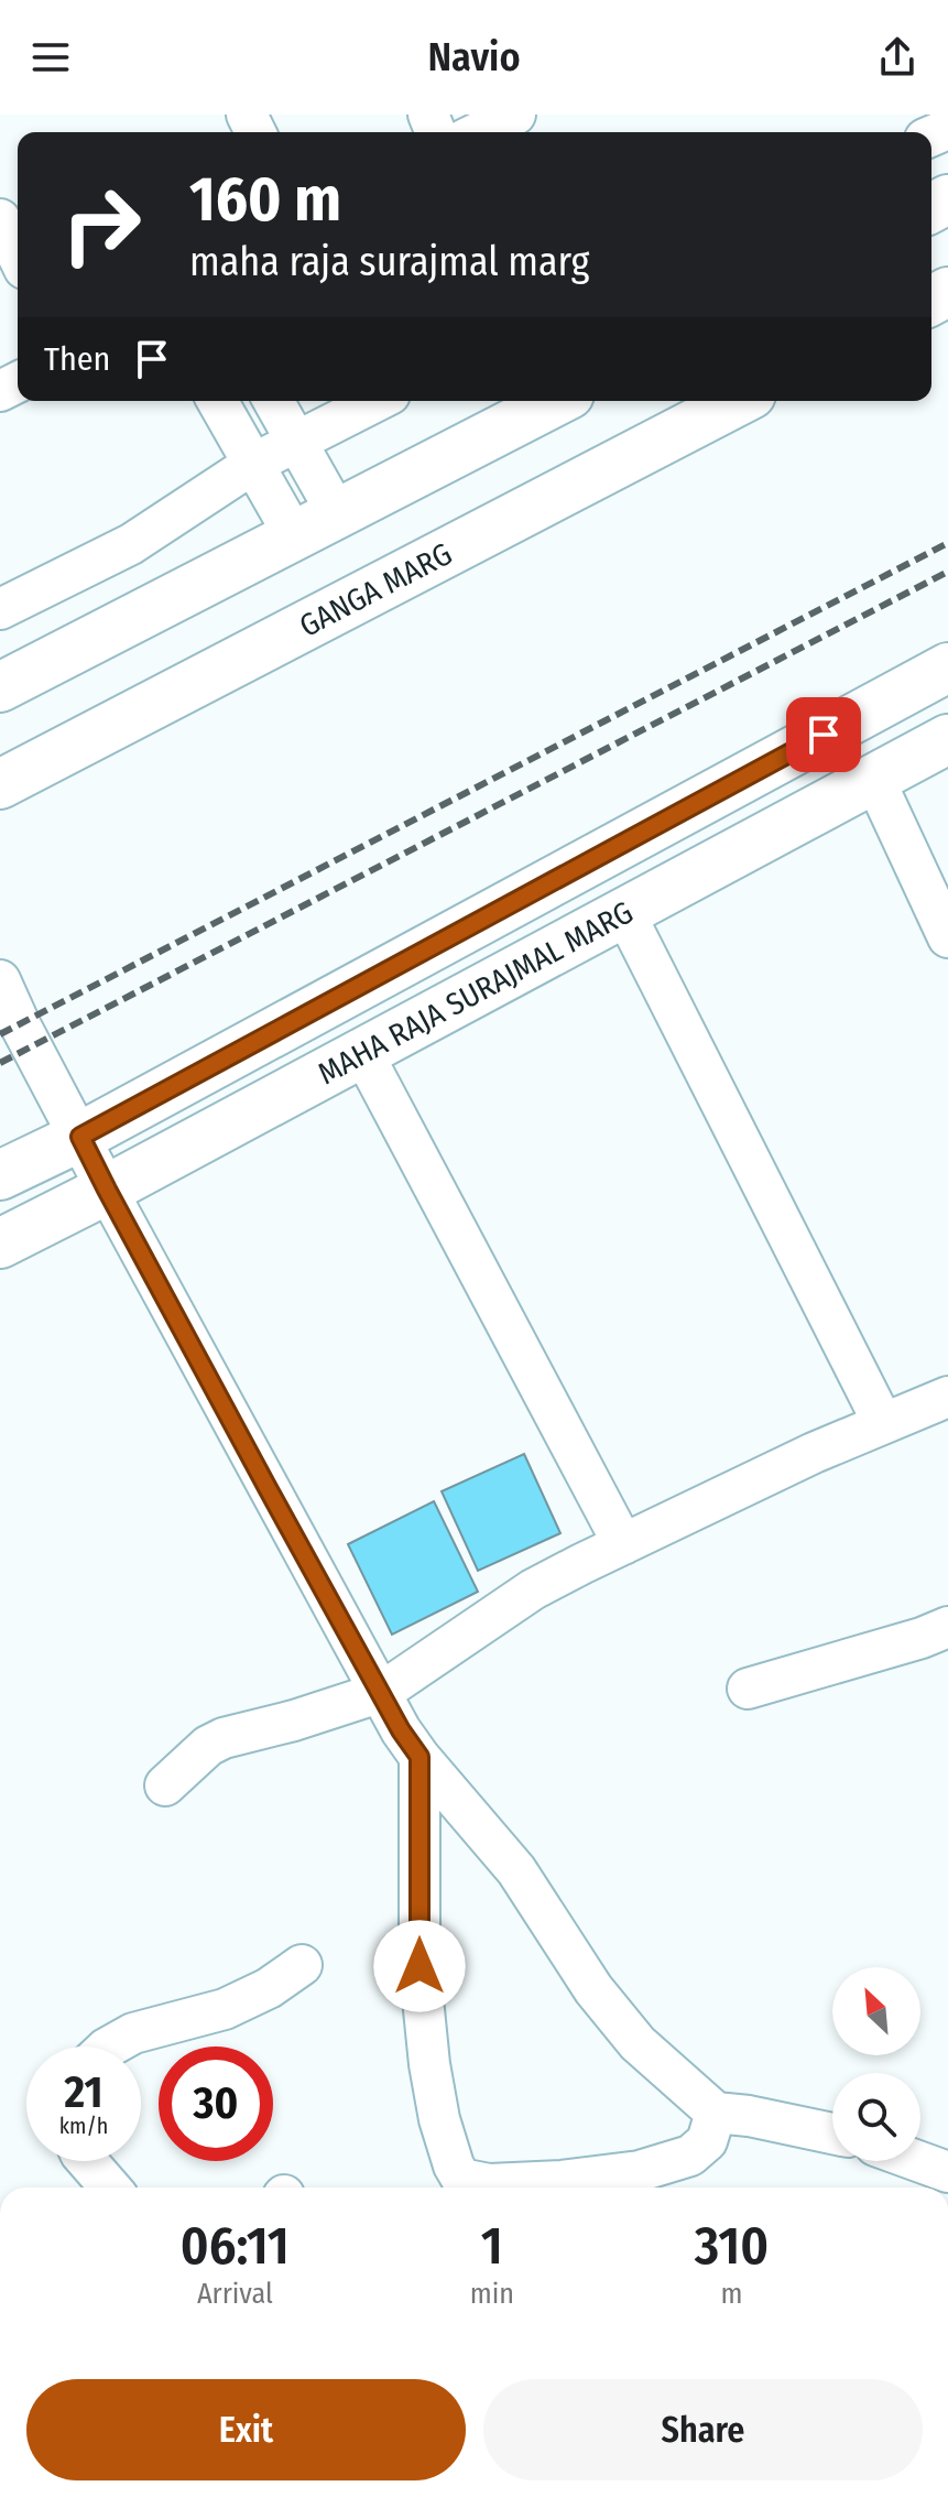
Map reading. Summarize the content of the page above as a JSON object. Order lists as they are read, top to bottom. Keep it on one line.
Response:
{"streets":{"street":["GANGA MARG","MAHA RAJA SURAJMAL MARG"]},"north":"top left","page":{"header":"Navio","turn":["160 m","maha raja surajmal marg"],"then":"Then","speed":"21 km/h","limit":"30","eta":["06:11","Arrival","1","min","310","m"],"buttons":["Exit","Share"]}}
